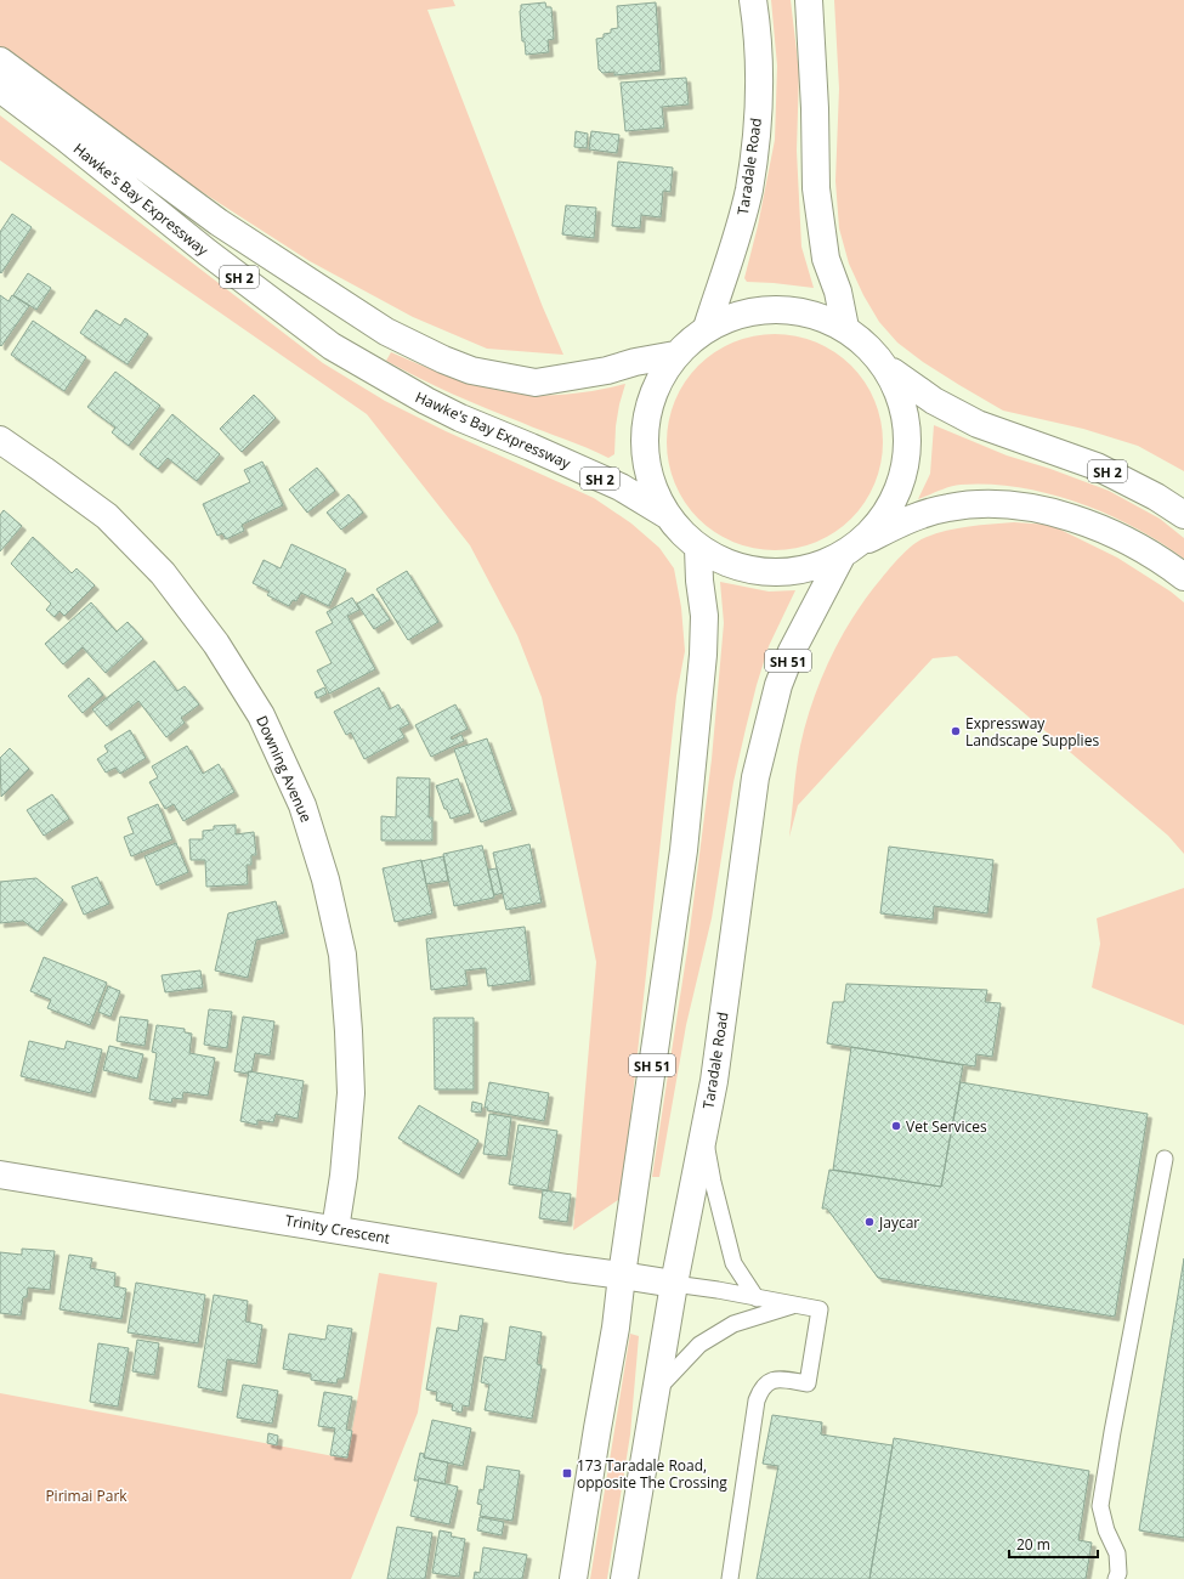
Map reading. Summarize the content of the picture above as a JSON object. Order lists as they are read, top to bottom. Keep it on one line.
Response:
{"streets":{"main road":["Taradale Road","Hawke's Bay Expressway","SH 2","SH 51","Downing Avenue","Trinity Crescent"]},"crossings":[["Taradale Road","SH 2"],["Taradale Road","Trinity Crescent"],["Hawke's Bay Expressway","SH 2"],["SH 2","SH 51"],["SH 51","Trinity Crescent"],["Downing Avenue","Trinity Crescent"]],"parks":["Pirimai Park"],"places":{"other":["Expressway Landscape Supplies","Vet Services","Jaycar"],"transit":["173 Taradale Road, opposite The Crossing"]},"scale_bar":"20 m"}
